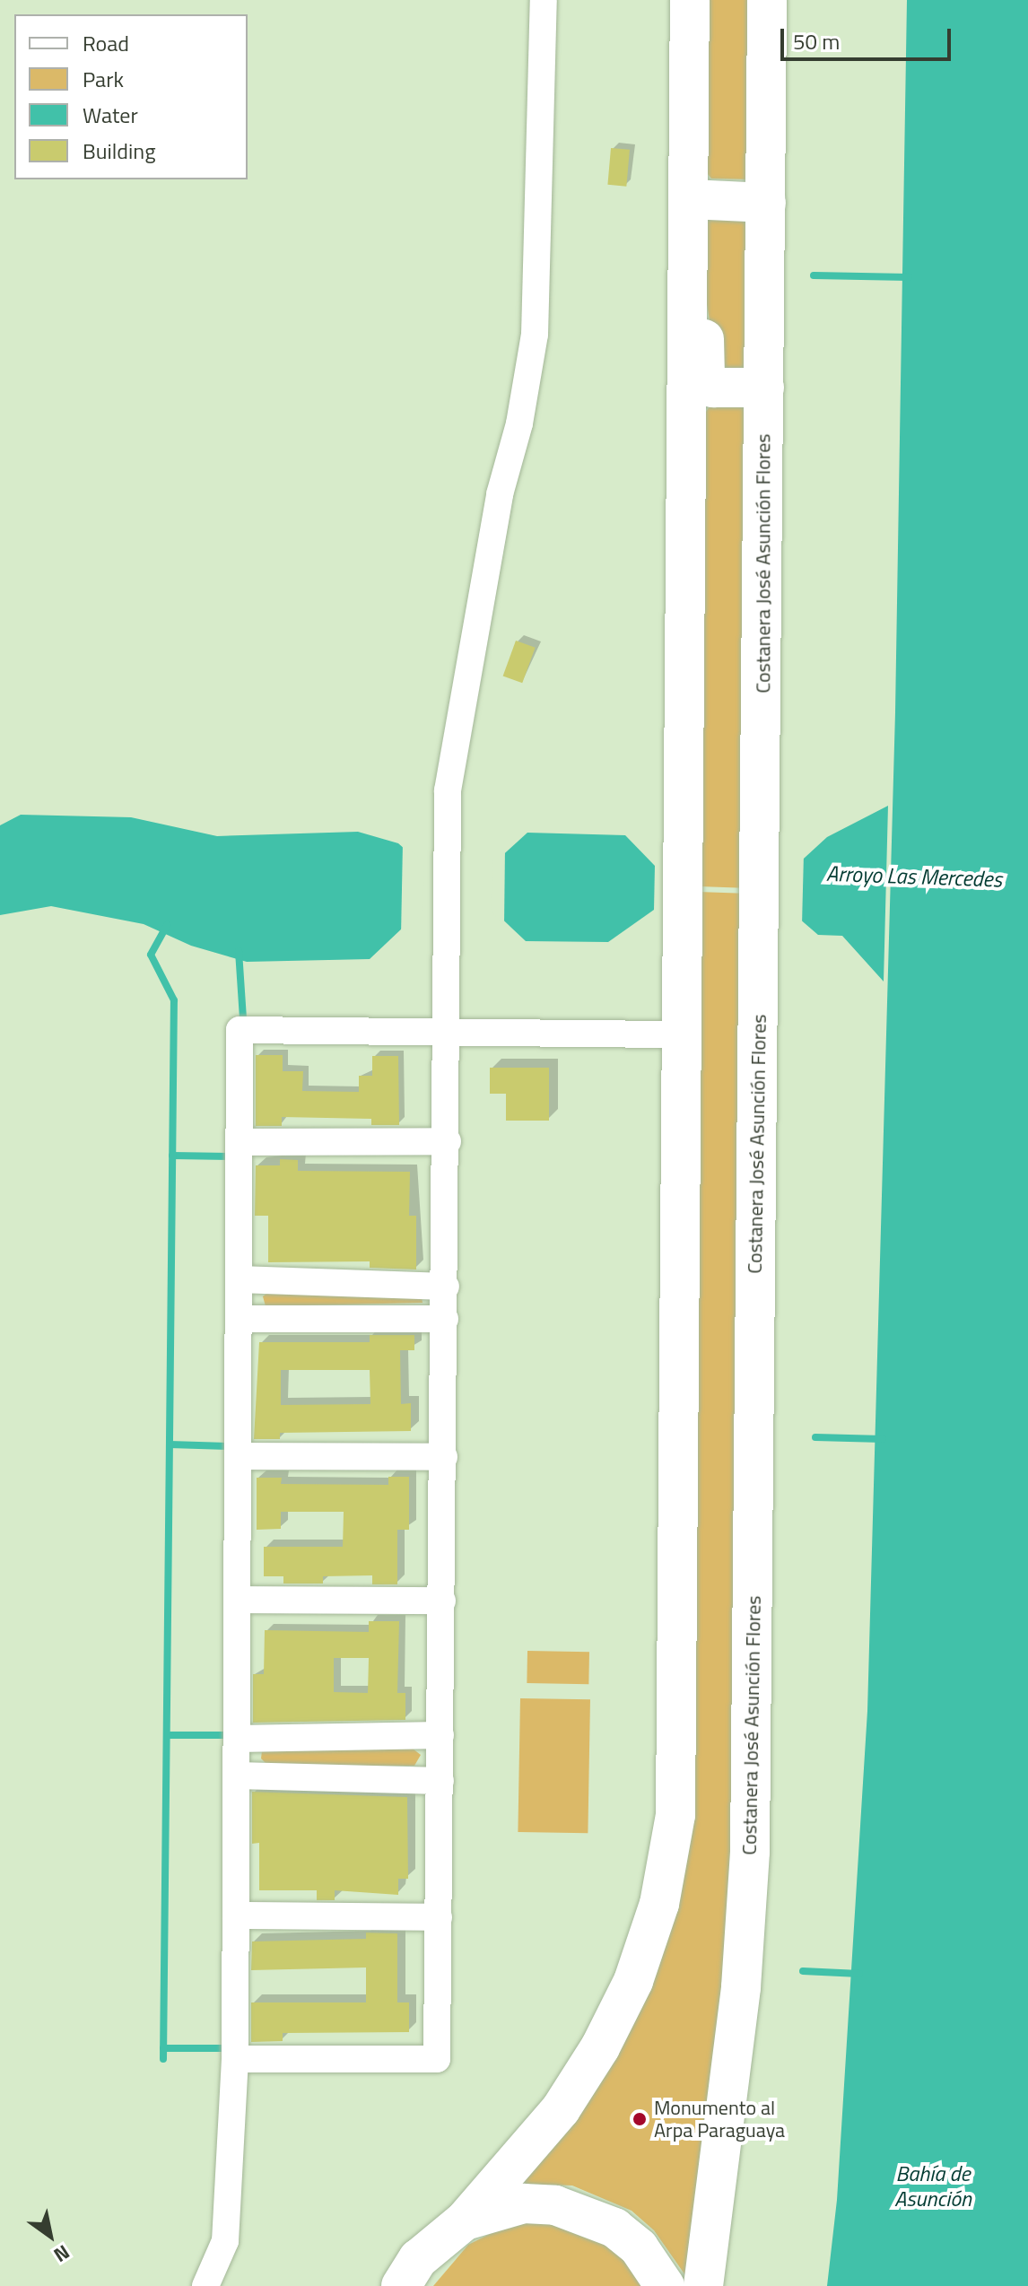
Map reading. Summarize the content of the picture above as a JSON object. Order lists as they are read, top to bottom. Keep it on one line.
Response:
{"streets":{"highway":["Costanera José Asunción Flores"]},"water":["Arroyo Las Mercedes","Bahía de Asunción"],"places":["Monumento al Arpa Paraguaya"],"legend":["Road","Park","Water","Building"],"scale_bar":"50 m","north":"bottom right"}
